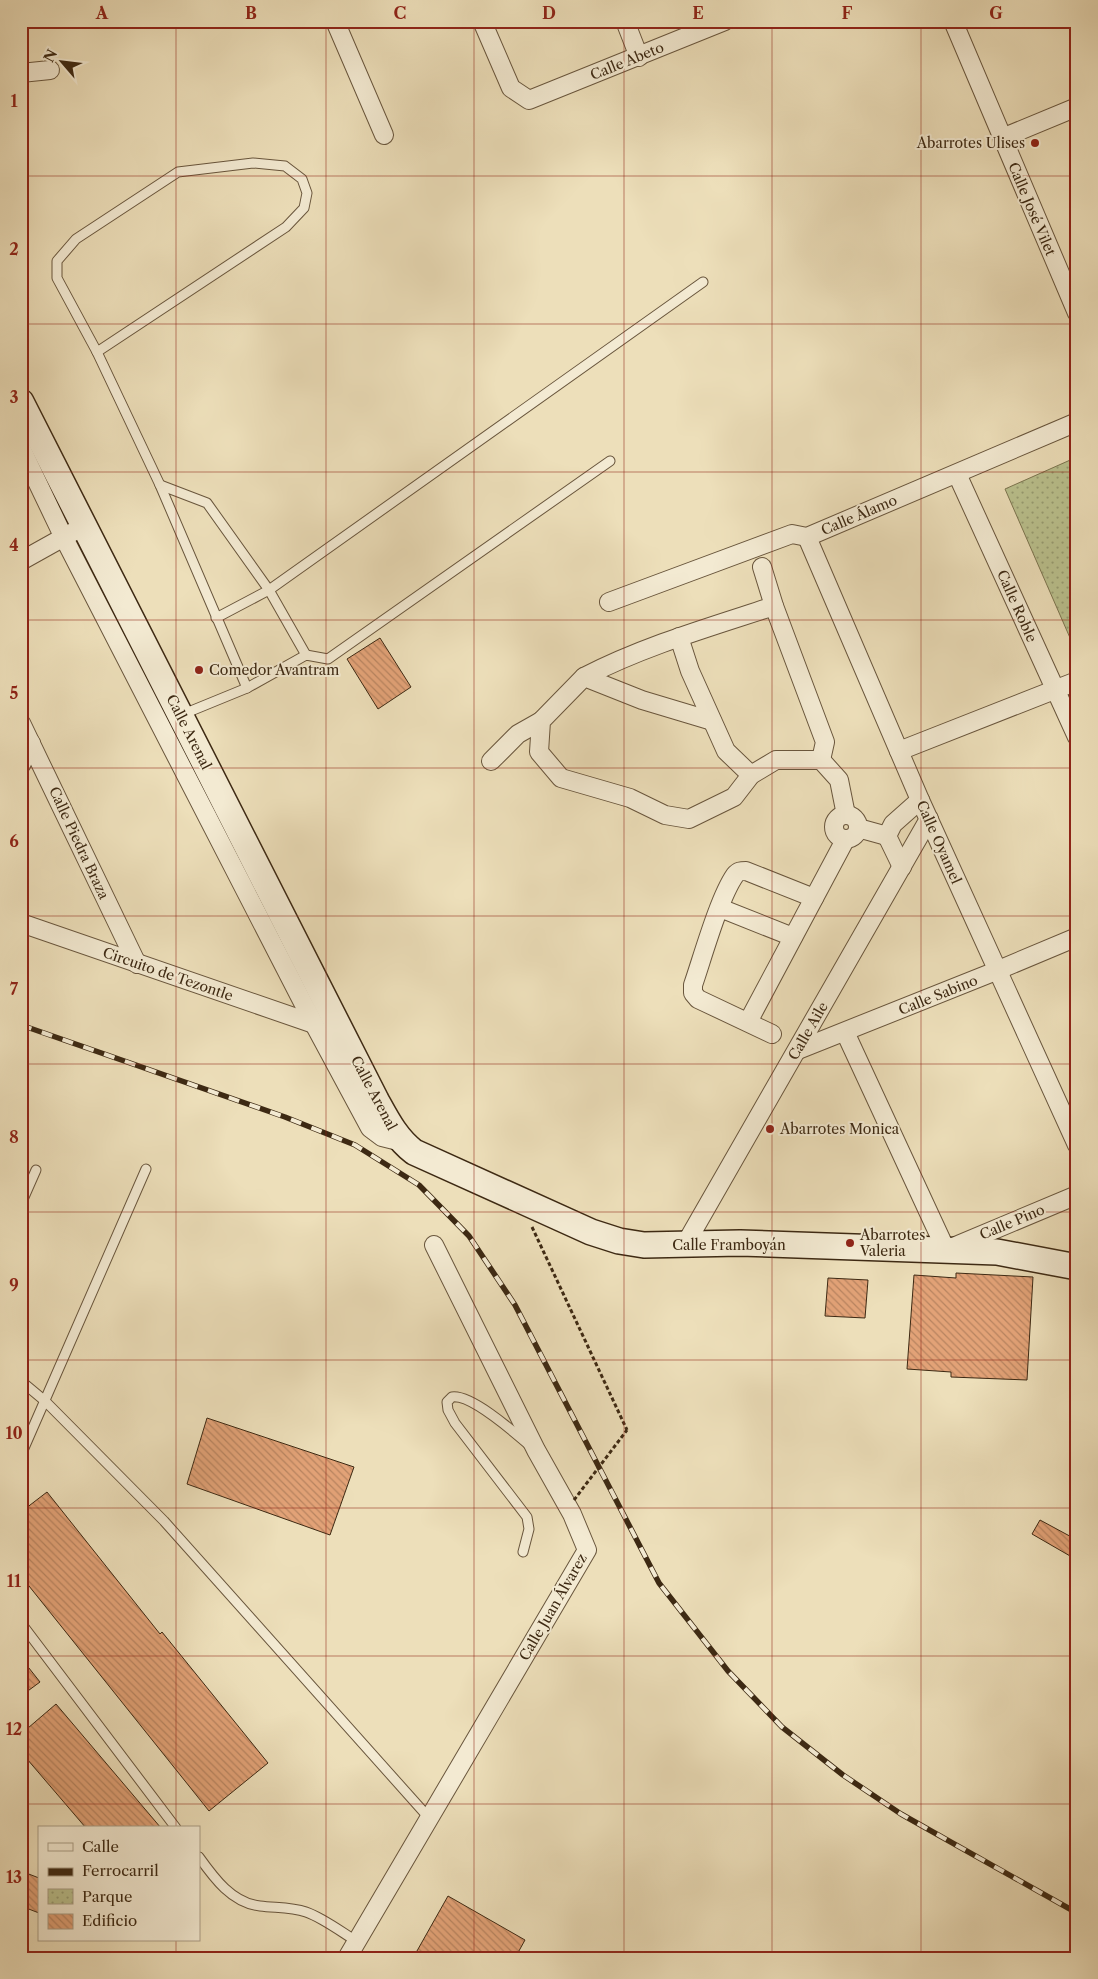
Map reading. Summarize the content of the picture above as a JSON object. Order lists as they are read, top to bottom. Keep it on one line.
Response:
{"streets":{"street":["Calle Abeto","Calle José Vilet","Calle Álamo","Calle Roble","Calle Arenal","Calle Oyamel","Calle Piedra Braza","Circuito de Tezontle","Calle Sabino","Calle Aile","Calle Pino","Calle Framboyán","Calle Juan Álvarez"]},"crossings":[["Calle Álamo","Calle Roble"],["Calle Álamo","Calle Oyamel"],["Calle Arenal","Circuito de Tezontle"],["Calle Arenal","Calle Framboyán"],["Calle Oyamel","Calle Sabino"],["Calle Oyamel","Calle Aile"],["Calle Piedra Braza","Circuito de Tezontle"],["Calle Sabino","Calle Aile"],["Calle Aile","Calle Framboyán"],["Calle Pino","Calle Framboyán"]],"places":["Abarrotes Ulises","Comedor Avantram","Abarrotes Monica","Abarrotes Valeria"],"legend":["Calle","Ferrocarril","Parque","Edificio"],"north":"top left","grid":{"columns":["A","B","C","D","E","F","G"],"rows":["1","2","3","4","5","6","7","8","9","10","11","12","13"]}}
